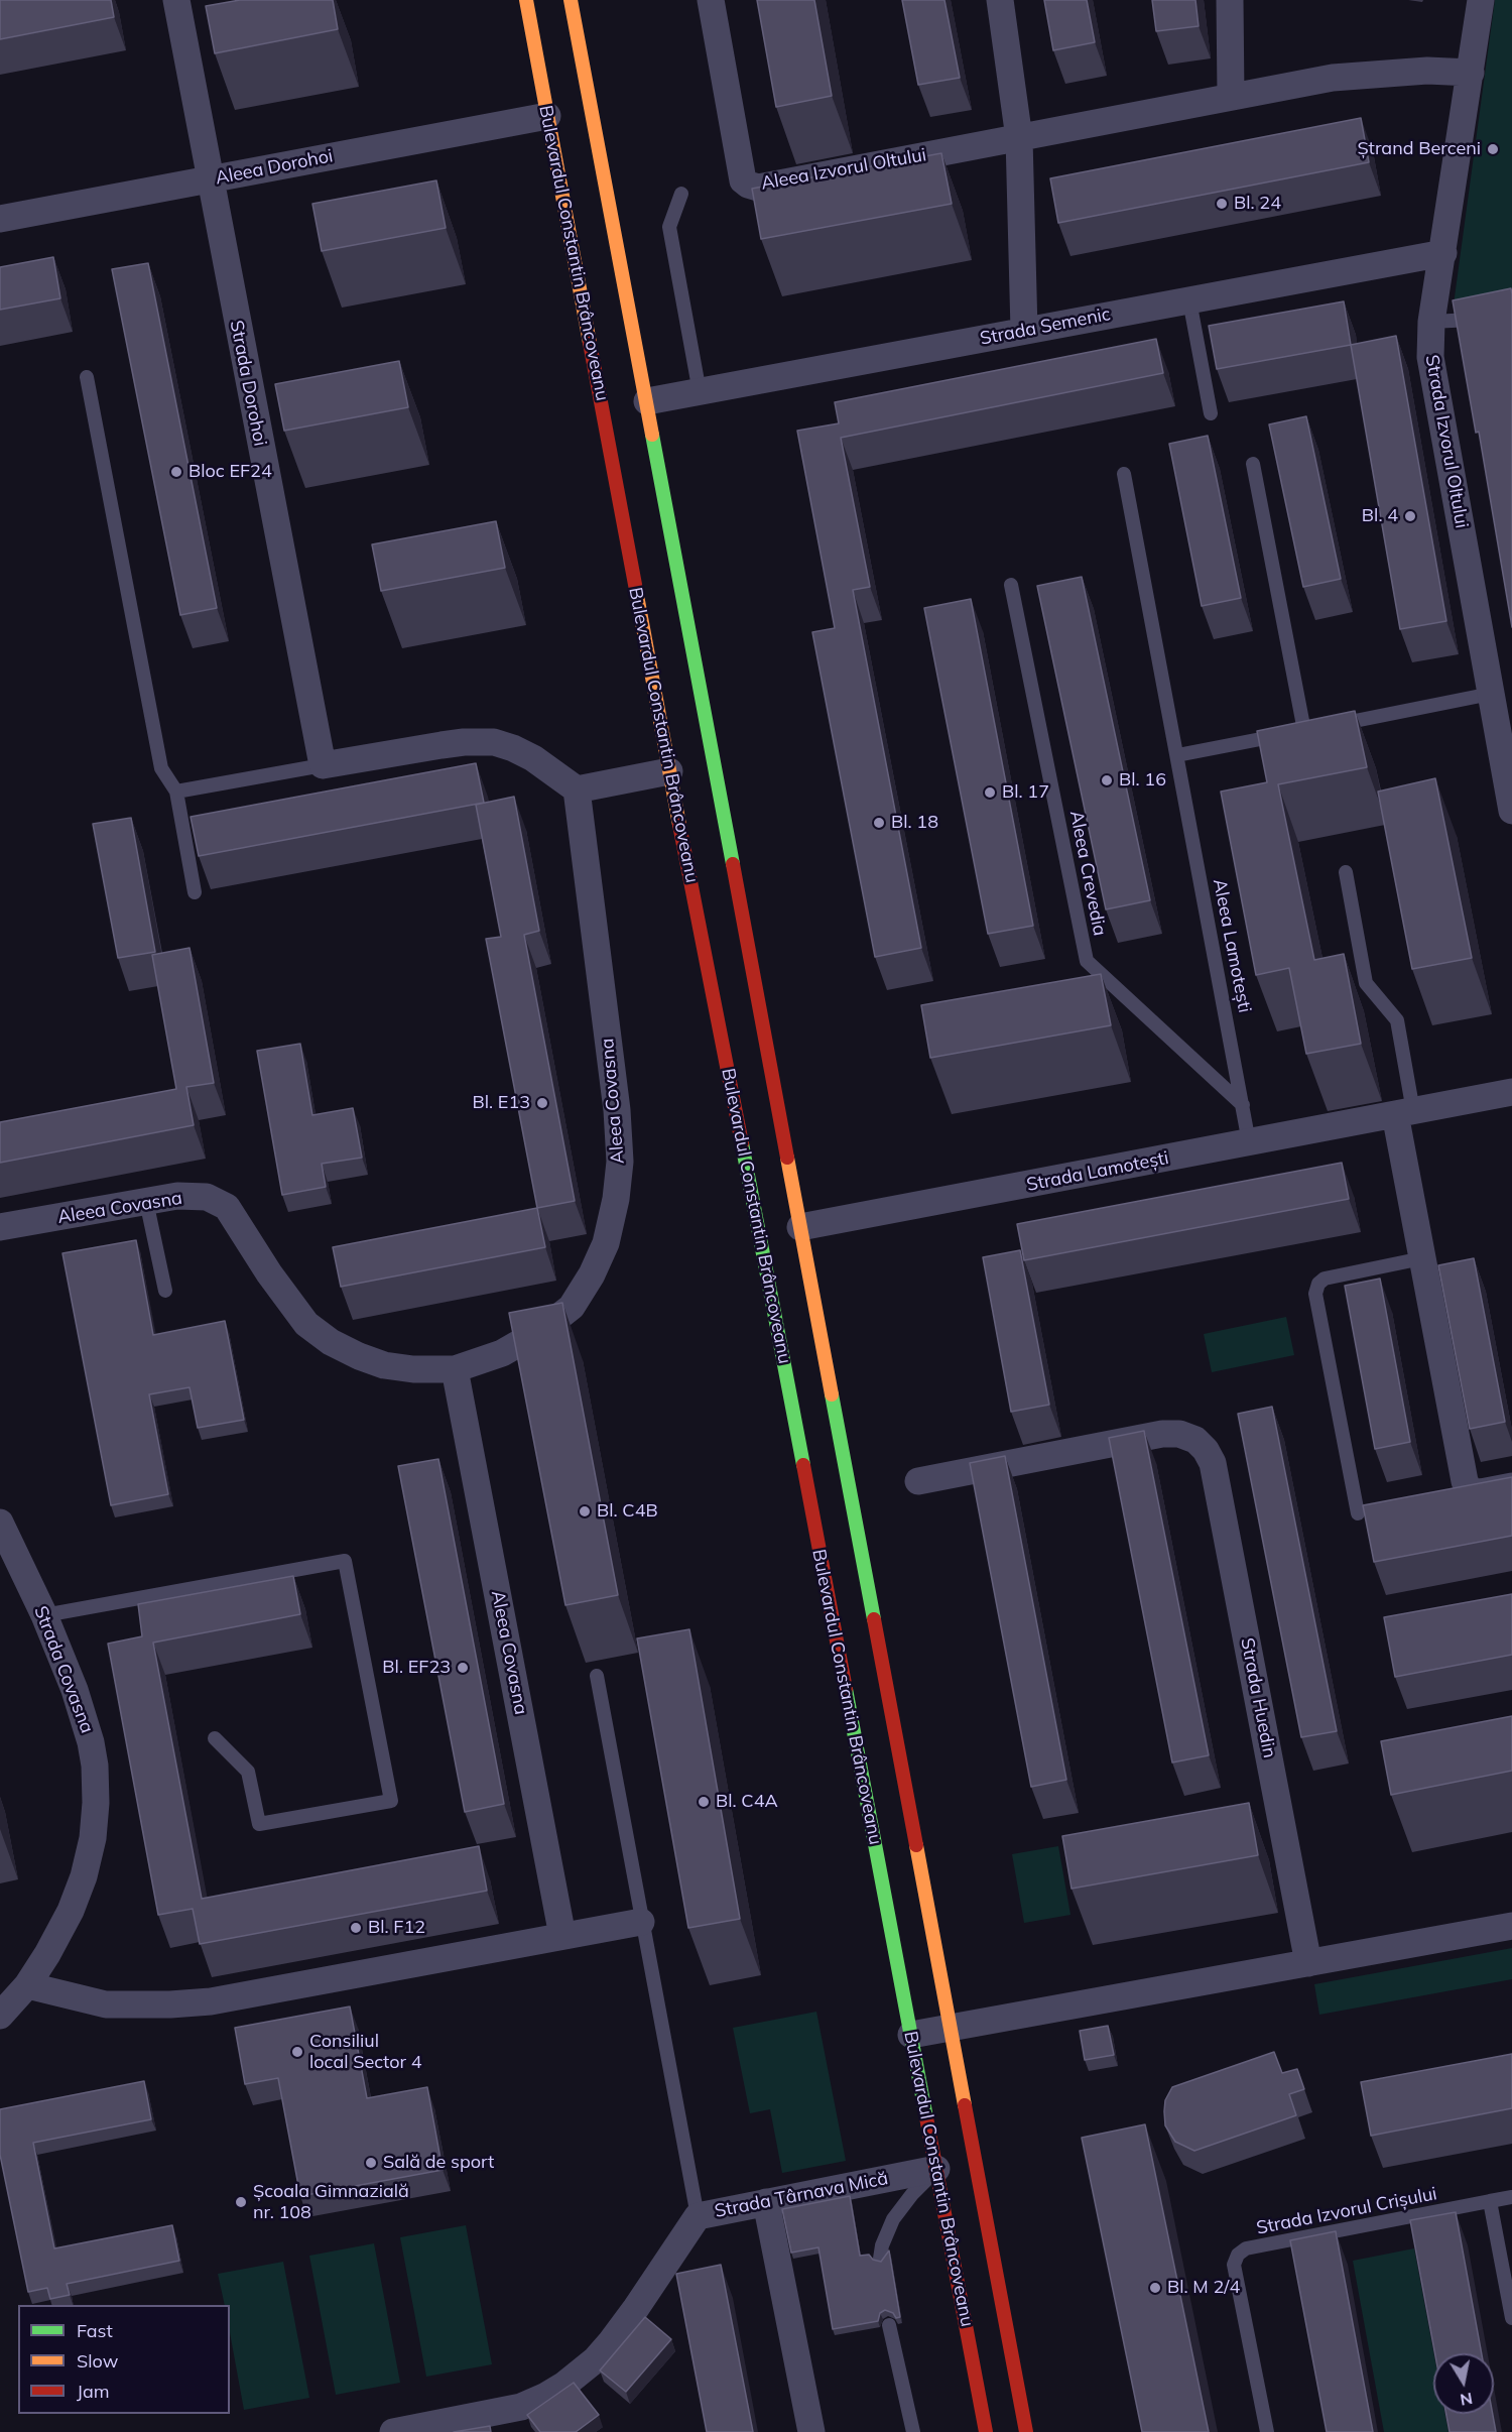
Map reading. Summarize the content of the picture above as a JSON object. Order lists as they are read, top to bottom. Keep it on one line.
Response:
{"streets":{"main road":["Bulevardul Constantin Brâncoveanu"],"street":["Aleea Dorohoi","Aleea Izvorul Oltului","Strada Semenic","Strada Dorohoi","Strada Izvorul Oltului","Aleea Covasna","Strada Lamotești","Strada Covasna","Strada Huedin","Strada Târnava Mică"],"lane":["Aleea Crevedia","Aleea Lamotești","Strada Izvorul Crișului"]},"crossings":[["Aleea Dorohoi","Bulevardul Constantin Brâncoveanu"],["Aleea Dorohoi","Strada Dorohoi"],["Aleea Izvorul Oltului","Strada Izvorul Oltului"],["Bulevardul Constantin Brâncoveanu","Strada Târnava Mică"],["Strada Semenic","Strada Izvorul Oltului"],["Aleea Crevedia","Aleea Lamotești"],["Aleea Lamotești","Strada Lamotești"]],"places":["Ștrand Berceni","Bl. 24","Bloc EF24","Bl. 4","Bl. 16","Bl. 17","Bl. 18","Bl. E13","Bl. C4B","Bl. EF23","Bl. C4A","Bl. F12","Consiliul local Sector 4","Sală de sport","Școala Gimnazială nr. 108","Bl. M 2/4"],"legend":["Fast","Slow","Jam"],"north":"bottom"}
